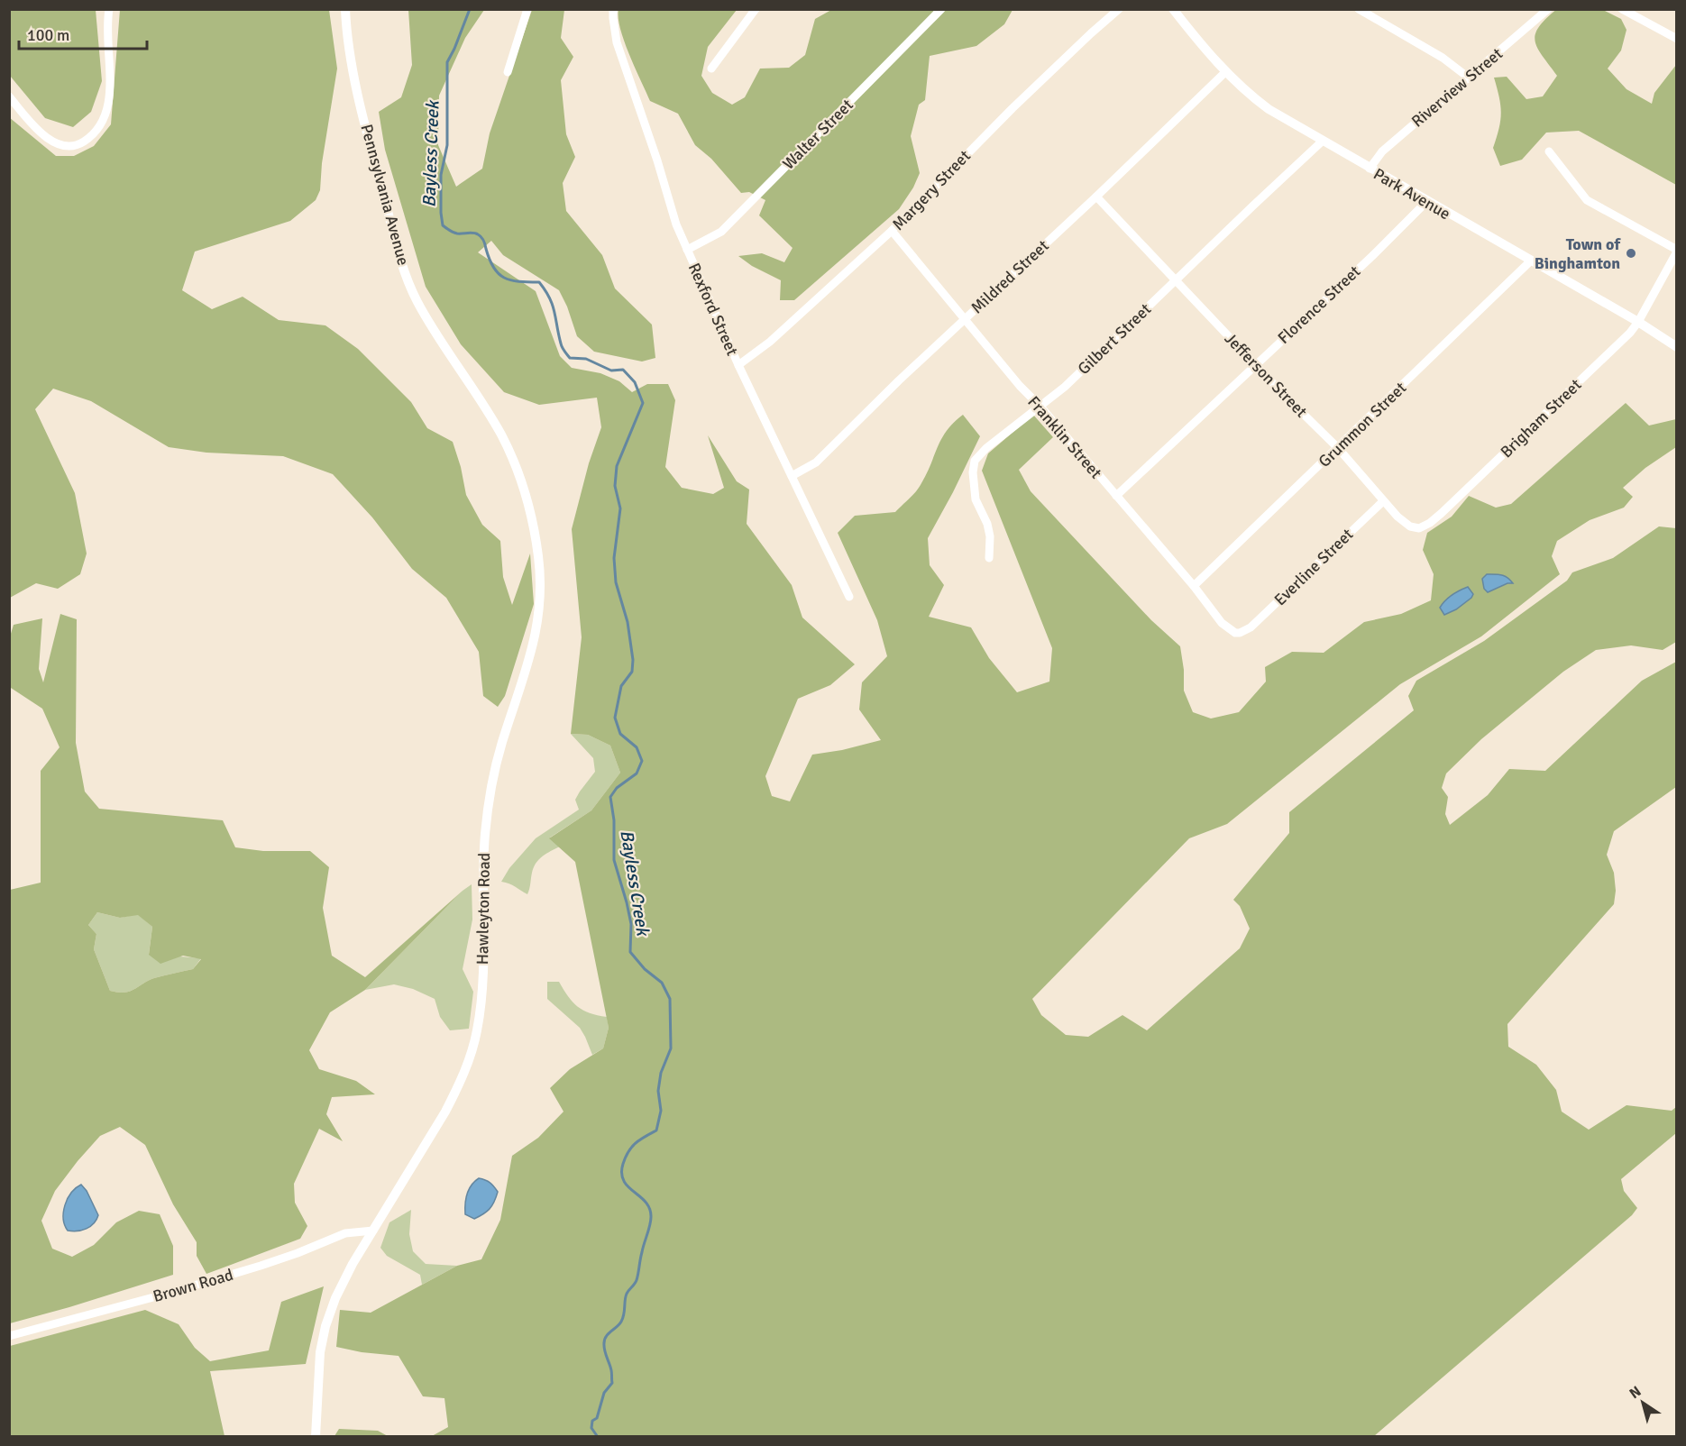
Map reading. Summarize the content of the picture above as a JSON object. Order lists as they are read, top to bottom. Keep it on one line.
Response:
{"streets":{"street":["Riverview Street","Walter Street","Margery Street","Park Avenue","Pennsylvania Avenue","Mildred Street","Florence Street","Rexford Street","Gilbert Street","Jefferson Street","Brigham Street","Grummon Street","Franklin Street","Everline Street","Hawleyton Road","Brown Road"]},"crossings":[["Riverview Street","Park Avenue"],["Walter Street","Rexford Street"],["Margery Street","Rexford Street"],["Margery Street","Franklin Street"],["Park Avenue","Mildred Street"],["Park Avenue","Florence Street"],["Park Avenue","Gilbert Street"],["Park Avenue","Brigham Street"],["Park Avenue","Grummon Street"],["Pennsylvania Avenue","Hawleyton Road"],["Mildred Street","Rexford Street"],["Mildred Street","Jefferson Street"],["Mildred Street","Franklin Street"],["Florence Street","Jefferson Street"],["Florence Street","Franklin Street"],["Gilbert Street","Jefferson Street"],["Gilbert Street","Franklin Street"],["Jefferson Street","Brigham Street"],["Jefferson Street","Grummon Street"],["Jefferson Street","Everline Street"],["Grummon Street","Franklin Street"],["Franklin Street","Everline Street"],["Hawleyton Road","Brown Road"]],"water":["Bayless Creek"],"places":["Town of Binghamton"],"scale_bar":"100 m","north":"top left"}
